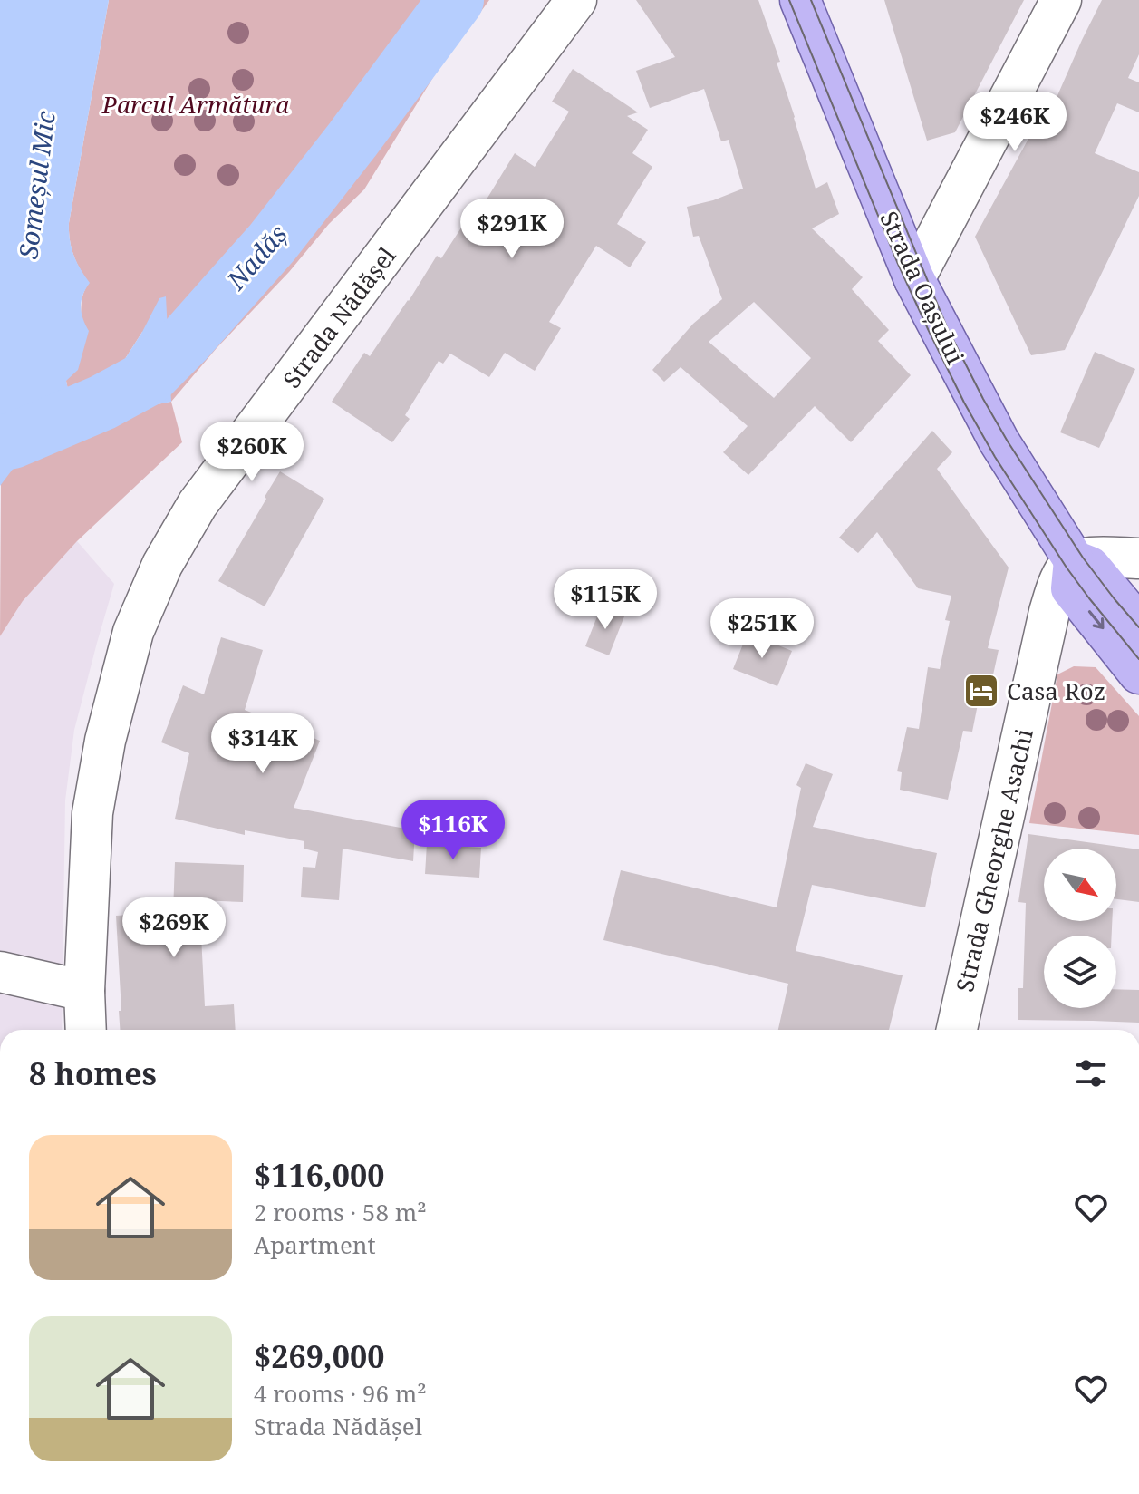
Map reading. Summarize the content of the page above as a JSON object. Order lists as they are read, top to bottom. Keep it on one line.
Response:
{"streets":{"main road":["Strada Oașului"],"street":["Strada Nădășel","Strada Gheorghe Asachi"]},"crossings":[["Strada Oașului","Strada Gheorghe Asachi"]],"water":["Someșul Mic","Nadăș"],"parks":["Parcul Armătura"],"places":{"hotel":["Casa Roz"]},"north":"bottom right","page":{"price":["$246K","$291K","$260K","$115K","$251K","$314K","$116K","$269K"],"heading":"8 homes","list":[{"name":"$116,000","note":"2 rooms · 58 m² · Apartment"},{"name":"$269,000","note":"4 rooms · 96 m² · Strada Nădășel"}]}}
